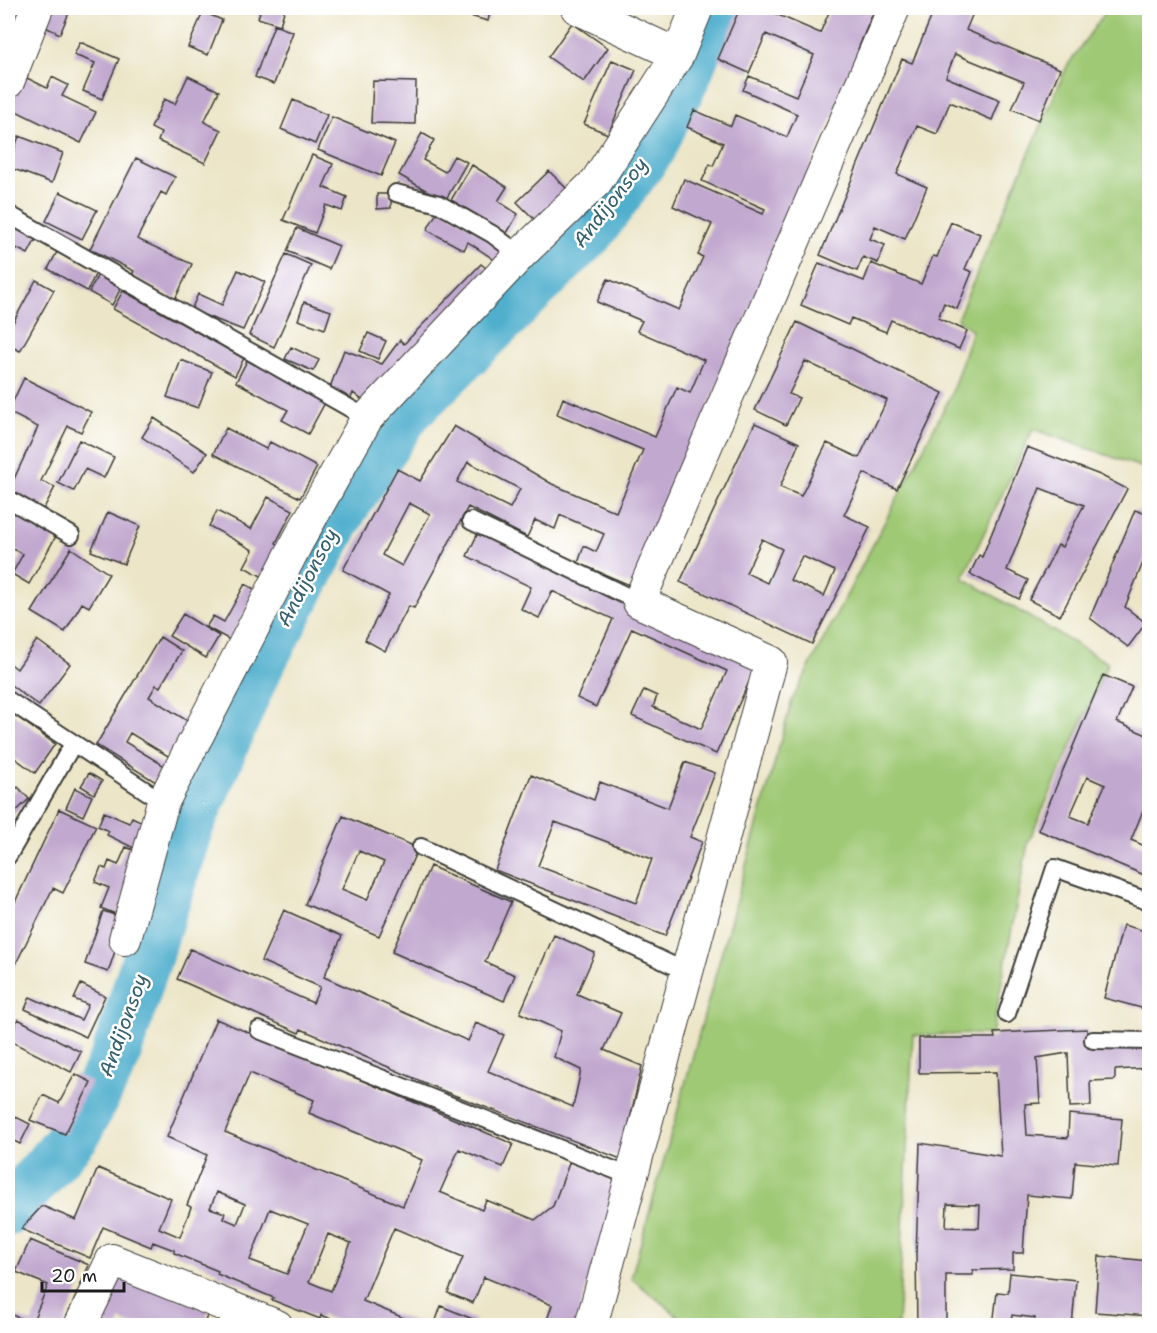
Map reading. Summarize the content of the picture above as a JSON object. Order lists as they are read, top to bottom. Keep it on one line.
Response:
{"water":["Andijonsoy"],"scale_bar":"20 m"}
